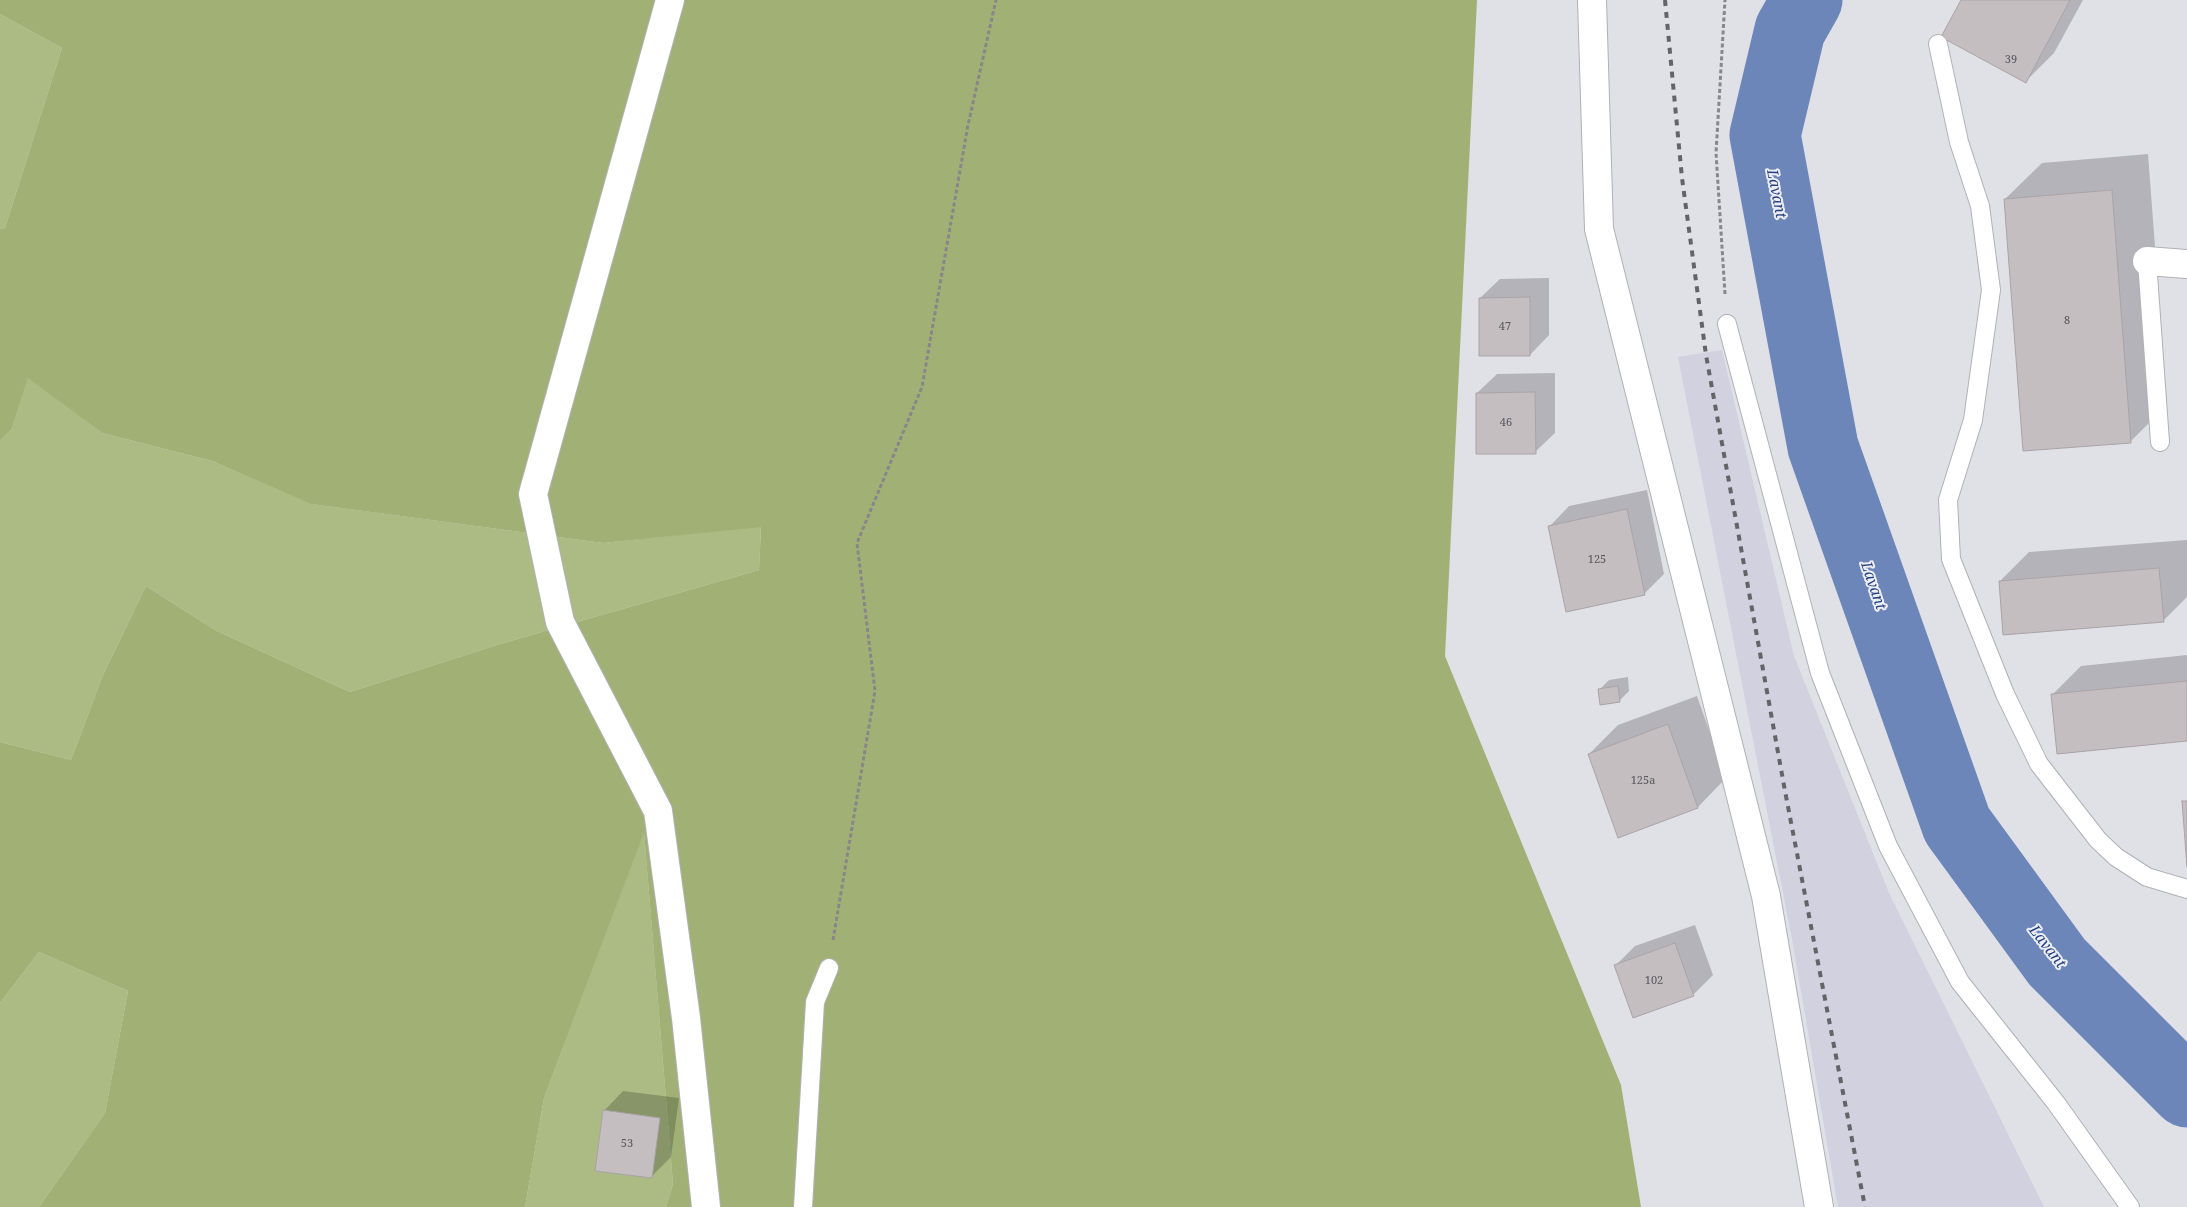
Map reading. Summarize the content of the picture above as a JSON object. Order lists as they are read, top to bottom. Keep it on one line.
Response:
{"water":["Lavant"],"house_numbers":["39","8","47","46","125","125a","102","53"]}
